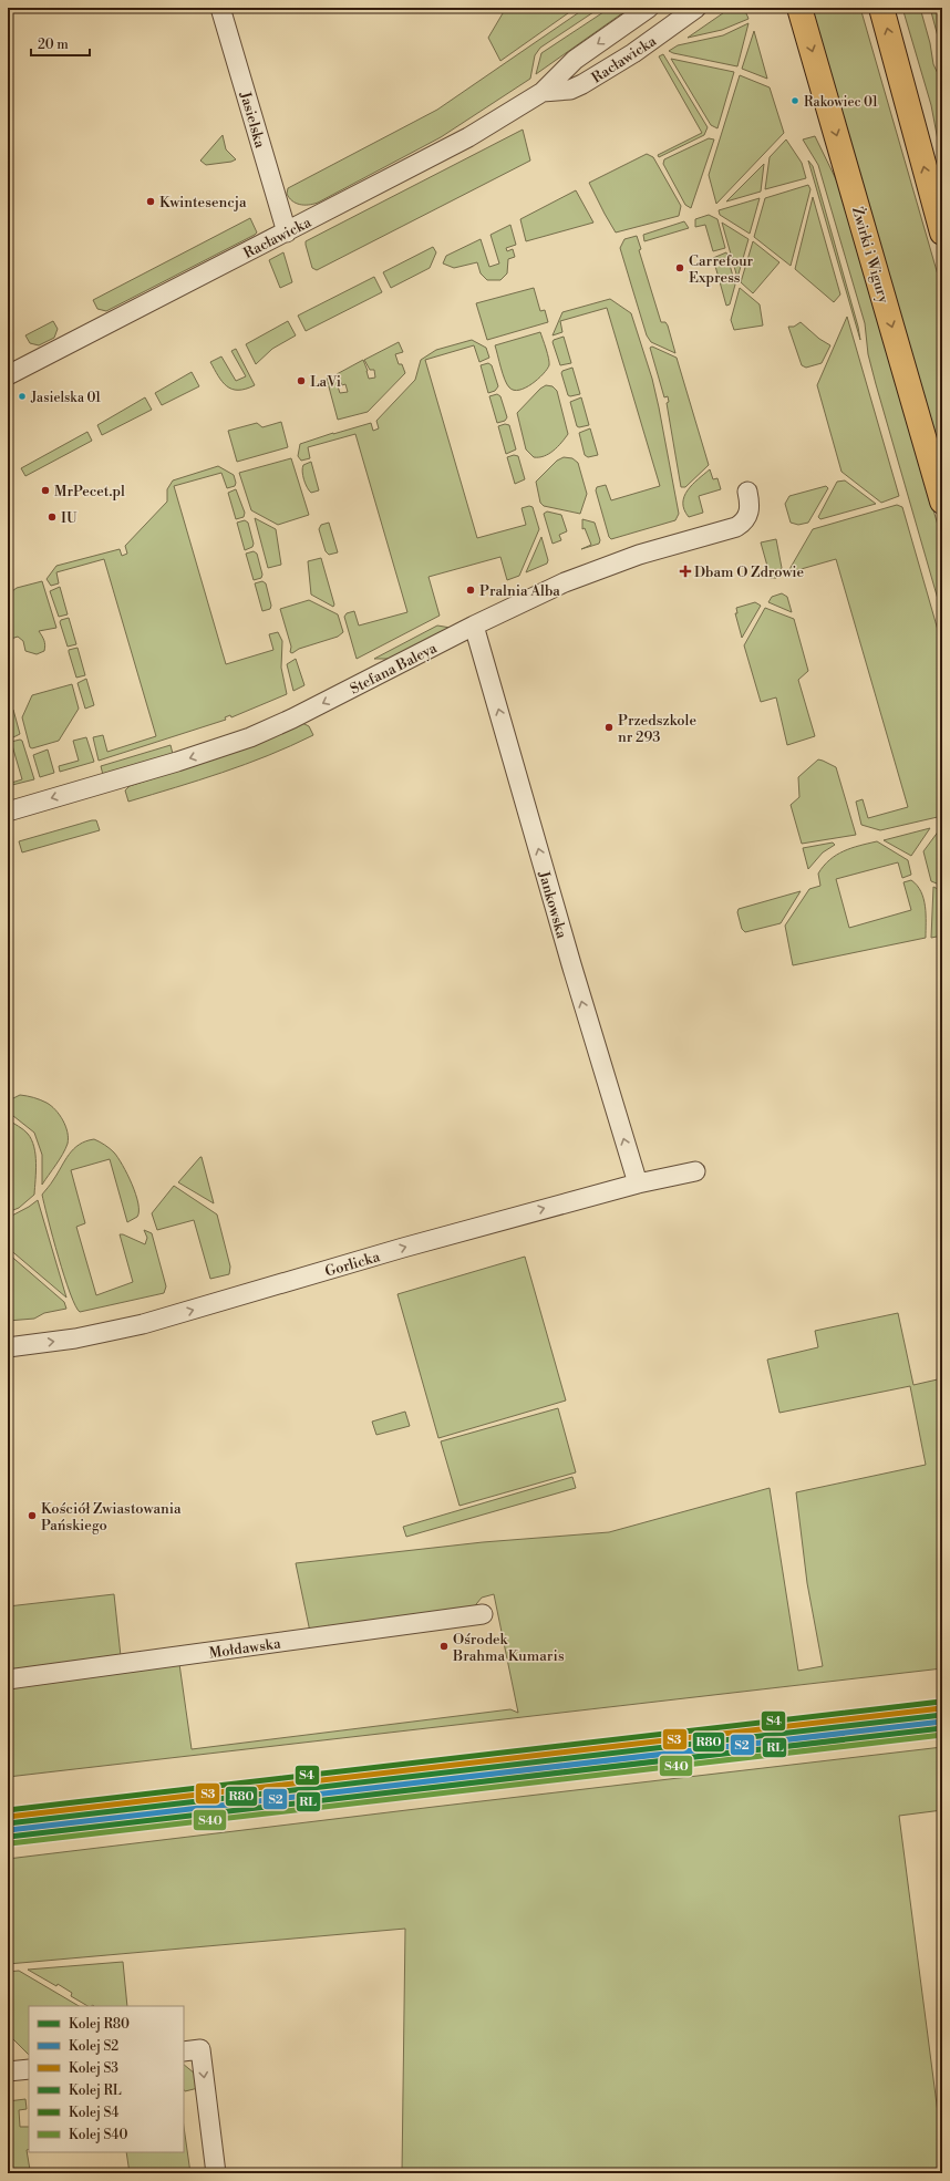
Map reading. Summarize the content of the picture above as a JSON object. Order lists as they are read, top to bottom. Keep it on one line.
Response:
{"streets":{"main road":["Żwirki i Wigury"],"street":["Racławicka","Jasielska","Stefana Baleya","Jankowska","Gorlicka","Mołdawska"]},"crossings":[["Racławicka","Jasielska"],["Stefana Baleya","Jankowska"],["Jankowska","Gorlicka"]],"one_way":["Stefana Baleya","Jankowska","Gorlicka"],"places":{"other":["Rakowiec 01","Kwintesencja","Carrefour Express","LaVi","Jasielska 01","MrPecet.pl","IU","Pralnia Alba","Przedszkole nr 293","Kościół Zwiastowania Pańskiego","Ośrodek Brahma Kumaris"],"health":["Dbam O Zdrowie"]},"lines":["rail line S4","rail line S3","rail line R80","rail line S2","rail line RL","rail line S40"],"legend":["Kolej R80","Kolej S2","Kolej S3","Kolej RL","Kolej S4","Kolej S40"],"scale_bar":"20 m"}
